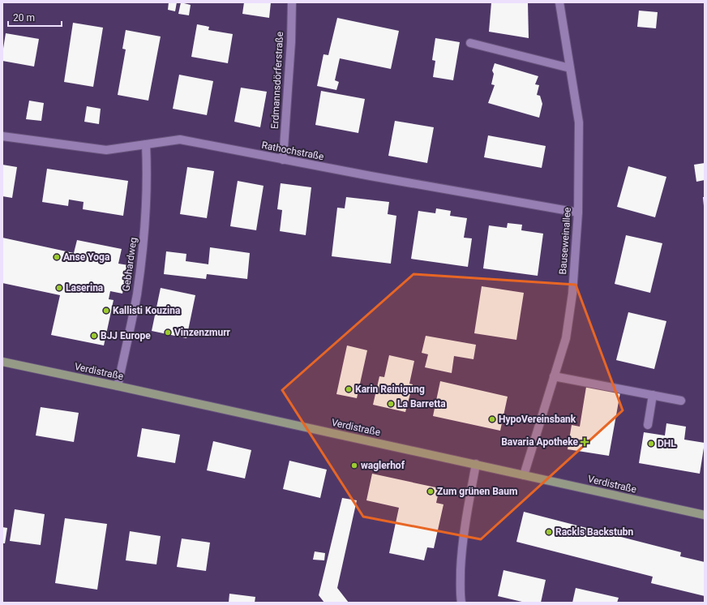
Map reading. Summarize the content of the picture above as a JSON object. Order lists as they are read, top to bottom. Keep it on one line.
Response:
{"streets":{"main road":["Verdistraße"],"street":["Erdmannsdörferstraße","Rathochstraße","Bauseweinallee","Gebhardweg"]},"crossings":[["Erdmannsdörferstraße","Rathochstraße"],["Rathochstraße","Bauseweinallee"],["Rathochstraße","Gebhardweg"],["Bauseweinallee","Verdistraße"],["Gebhardweg","Verdistraße"]],"places":{"other":["Anse Yoga","Laserina","Kallisti Kouzina","Vinzenzmurr","BJJ Europe","Karin Reinigung","La Barretta","HypoVereinsbank","DHL","waglerhof","Zum grünen Baum","Rackls Backstubn"],"health":["Bavaria Apotheke"]},"scale_bar":"20 m"}
